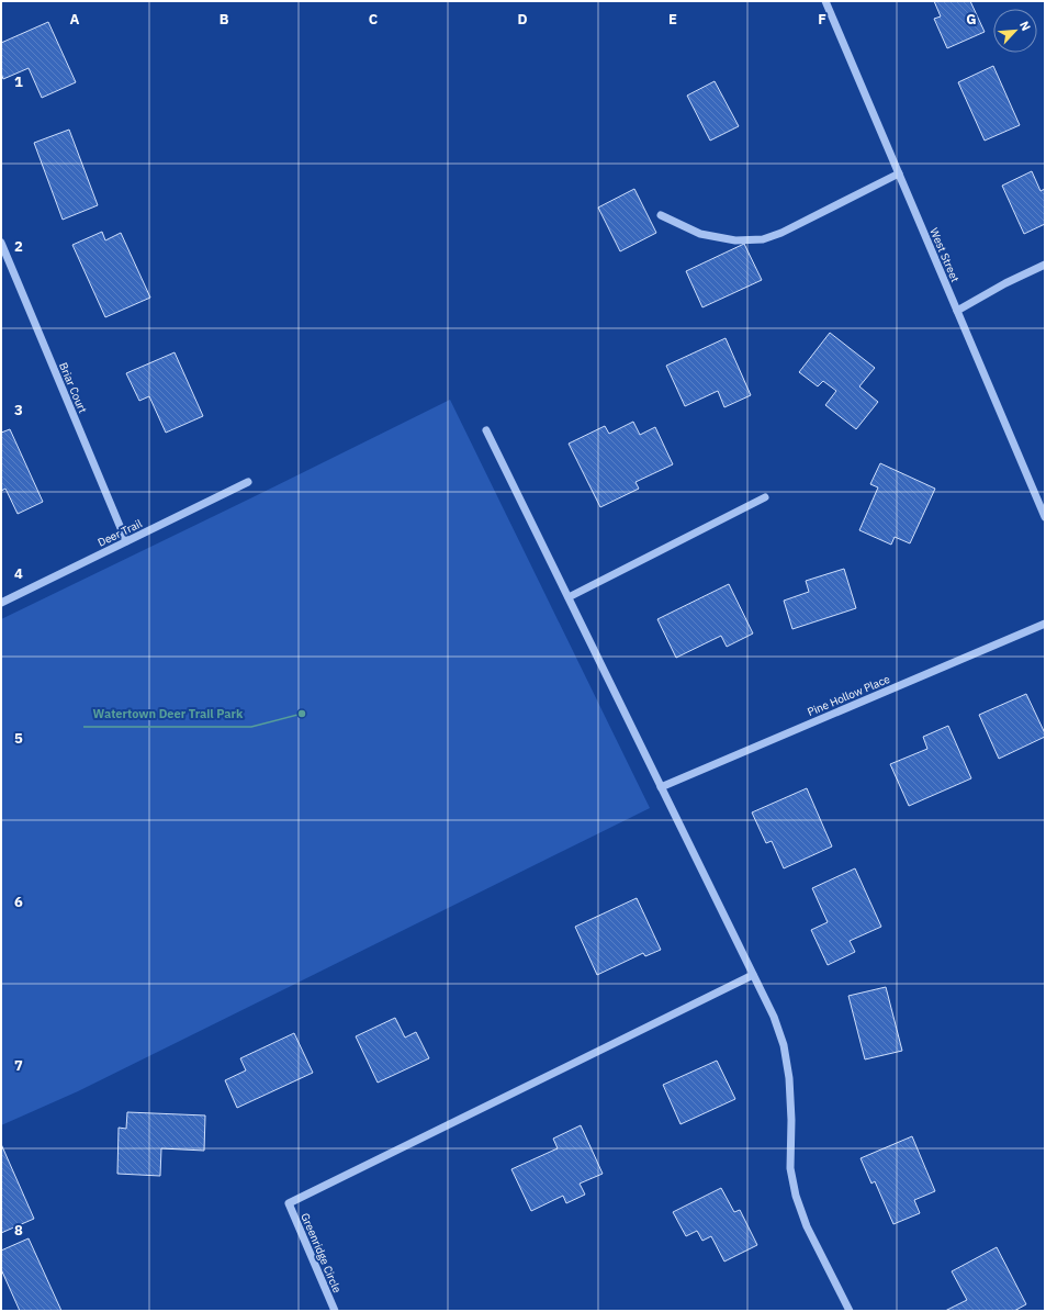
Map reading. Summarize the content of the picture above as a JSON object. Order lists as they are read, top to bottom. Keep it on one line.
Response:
{"streets":{"street":["West Street","Briar Court","Deer Trail","Pine Hollow Place","Greenridge Circle"]},"crossings":[["Briar Court","Deer Trail"]],"places":["Watertown Deer Trail Park"],"north":"top right","grid":{"columns":["A","B","C","D","E","F","G"],"rows":["1","2","3","4","5","6","7","8"]}}
